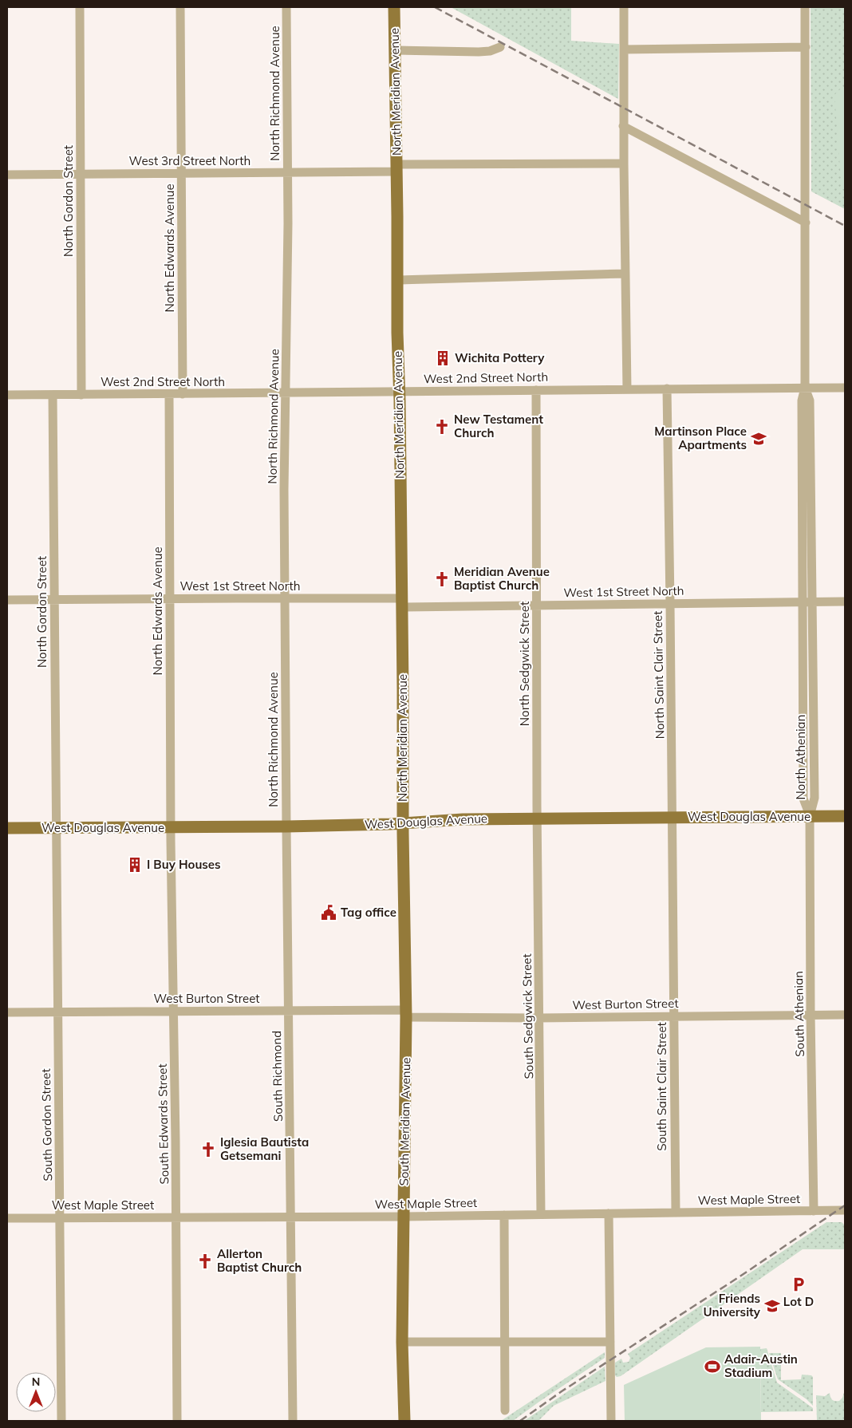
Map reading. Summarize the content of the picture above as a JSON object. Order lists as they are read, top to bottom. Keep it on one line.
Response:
{"streets":{"main road":["North Meridian Avenue","West Douglas Avenue","South Meridian Avenue"],"street":["North Richmond Avenue","West 3rd Street North","North Gordon Street","North Edwards Avenue","West 2nd Street North","West 1st Street North","North Sedgwick Street","North Saint Clair Street","North Athenian","West Burton Street","South Athenian","South Sedgwick Street","South Richmond","South Saint Clair Street","South Edwards Street","South Gordon Street","West Maple Street"]},"crossings":[["North Meridian Avenue","West 3rd Street North"],["North Meridian Avenue","West 2nd Street North"],["North Meridian Avenue","West 1st Street North"],["North Meridian Avenue","West Douglas Avenue"],["North Meridian Avenue","South Meridian Avenue"],["North Richmond Avenue","West 3rd Street North"],["North Richmond Avenue","West 2nd Street North"],["North Richmond Avenue","West 1st Street North"],["North Richmond Avenue","West Douglas Avenue"],["North Richmond Avenue","South Richmond"],["West 3rd Street North","North Gordon Street"],["West 3rd Street North","North Edwards Avenue"],["North Gordon Street","West 2nd Street North"],["North Gordon Street","West 1st Street North"],["North Gordon Street","West Douglas Avenue"],["North Gordon Street","South Gordon Street"],["North Edwards Avenue","West 2nd Street North"],["North Edwards Avenue","West 1st Street North"],["North Edwards Avenue","West Douglas Avenue"],["North Edwards Avenue","South Edwards Street"],["West 2nd Street North","North Sedgwick Street"],["West 2nd Street North","North Saint Clair Street"],["West 2nd Street North","North Athenian"],["West 1st Street North","North Sedgwick Street"],["West 1st Street North","North Saint Clair Street"],["West 1st Street North","North Athenian"],["North Sedgwick Street","West Douglas Avenue"],["North Sedgwick Street","South Sedgwick Street"],["North Saint Clair Street","West Douglas Avenue"],["North Saint Clair Street","South Saint Clair Street"],["North Athenian","West Douglas Avenue"],["North Athenian","South Athenian"],["West Douglas Avenue","South Athenian"],["West Douglas Avenue","South Sedgwick Street"],["West Douglas Avenue","South Richmond"],["West Douglas Avenue","South Saint Clair Street"],["West Douglas Avenue","South Meridian Avenue"],["West Douglas Avenue","South Edwards Street"],["West Douglas Avenue","South Gordon Street"],["West Burton Street","South Athenian"],["West Burton Street","South Sedgwick Street"],["West Burton Street","South Richmond"],["West Burton Street","South Saint Clair Street"],["West Burton Street","South Meridian Avenue"],["West Burton Street","South Edwards Street"],["West Burton Street","South Gordon Street"],["South Athenian","West Maple Street"],["South Sedgwick Street","West Maple Street"],["South Richmond","West Maple Street"],["South Saint Clair Street","West Maple Street"],["South Meridian Avenue","West Maple Street"],["South Edwards Street","West Maple Street"],["South Gordon Street","West Maple Street"]],"places":{"building":["Wichita Pottery","I Buy Houses"],"church":["New Testament Church","Meridian Avenue Baptist Church","Iglesia Bautista Getsemani","Allerton Baptist Church"],"school or university":["Martinson Place Apartments","Friends University"],"public building":["Tag office"],"parking":["Lot D"],"sports":["Adair-Austin Stadium"]},"north":"top"}
